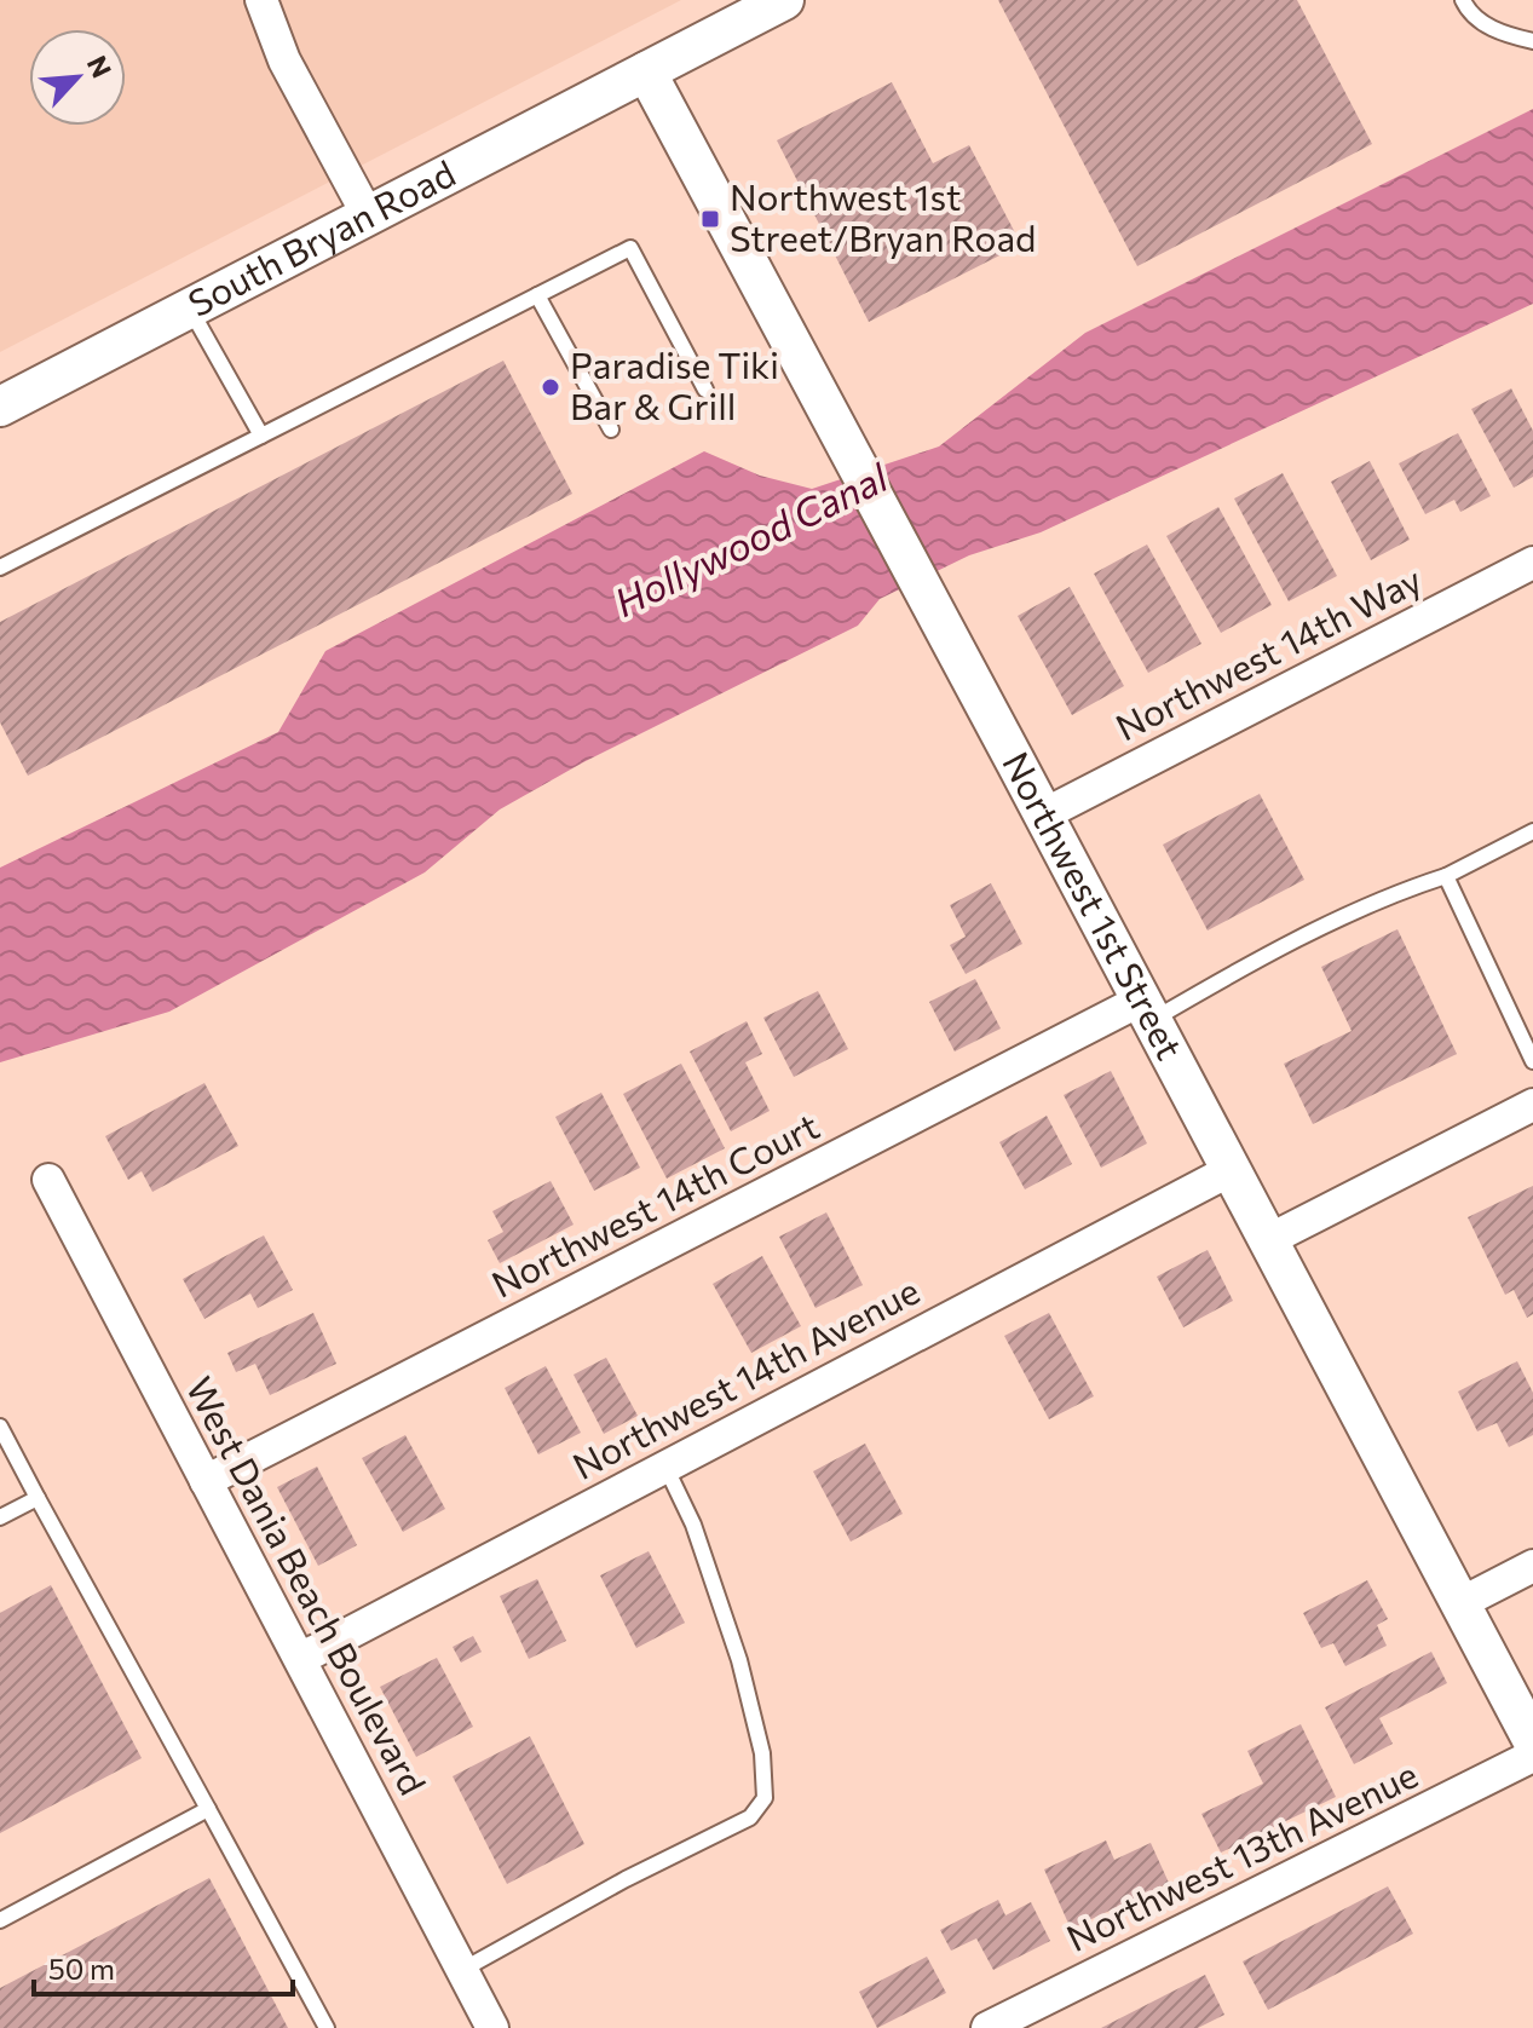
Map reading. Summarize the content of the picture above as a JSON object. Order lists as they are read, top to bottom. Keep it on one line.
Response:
{"streets":{"street":["South Bryan Road","Northwest 14th Way","Northwest 1st Street","Northwest 14th Court","Northwest 14th Avenue","West Dania Beach Boulevard","Northwest 13th Avenue"]},"crossings":[["South Bryan Road","Northwest 1st Street"],["Northwest 14th Way","Northwest 1st Street"],["Northwest 1st Street","Northwest 14th Court"],["Northwest 1st Street","Northwest 14th Avenue"],["Northwest 14th Court","West Dania Beach Boulevard"],["Northwest 14th Avenue","West Dania Beach Boulevard"]],"water":["Hollywood Canal"],"places":{"transit":["Northwest 1st Street/Bryan Road"],"other":["Paradise Tiki Bar & Grill"]},"scale_bar":"50 m","north":"top right"}
